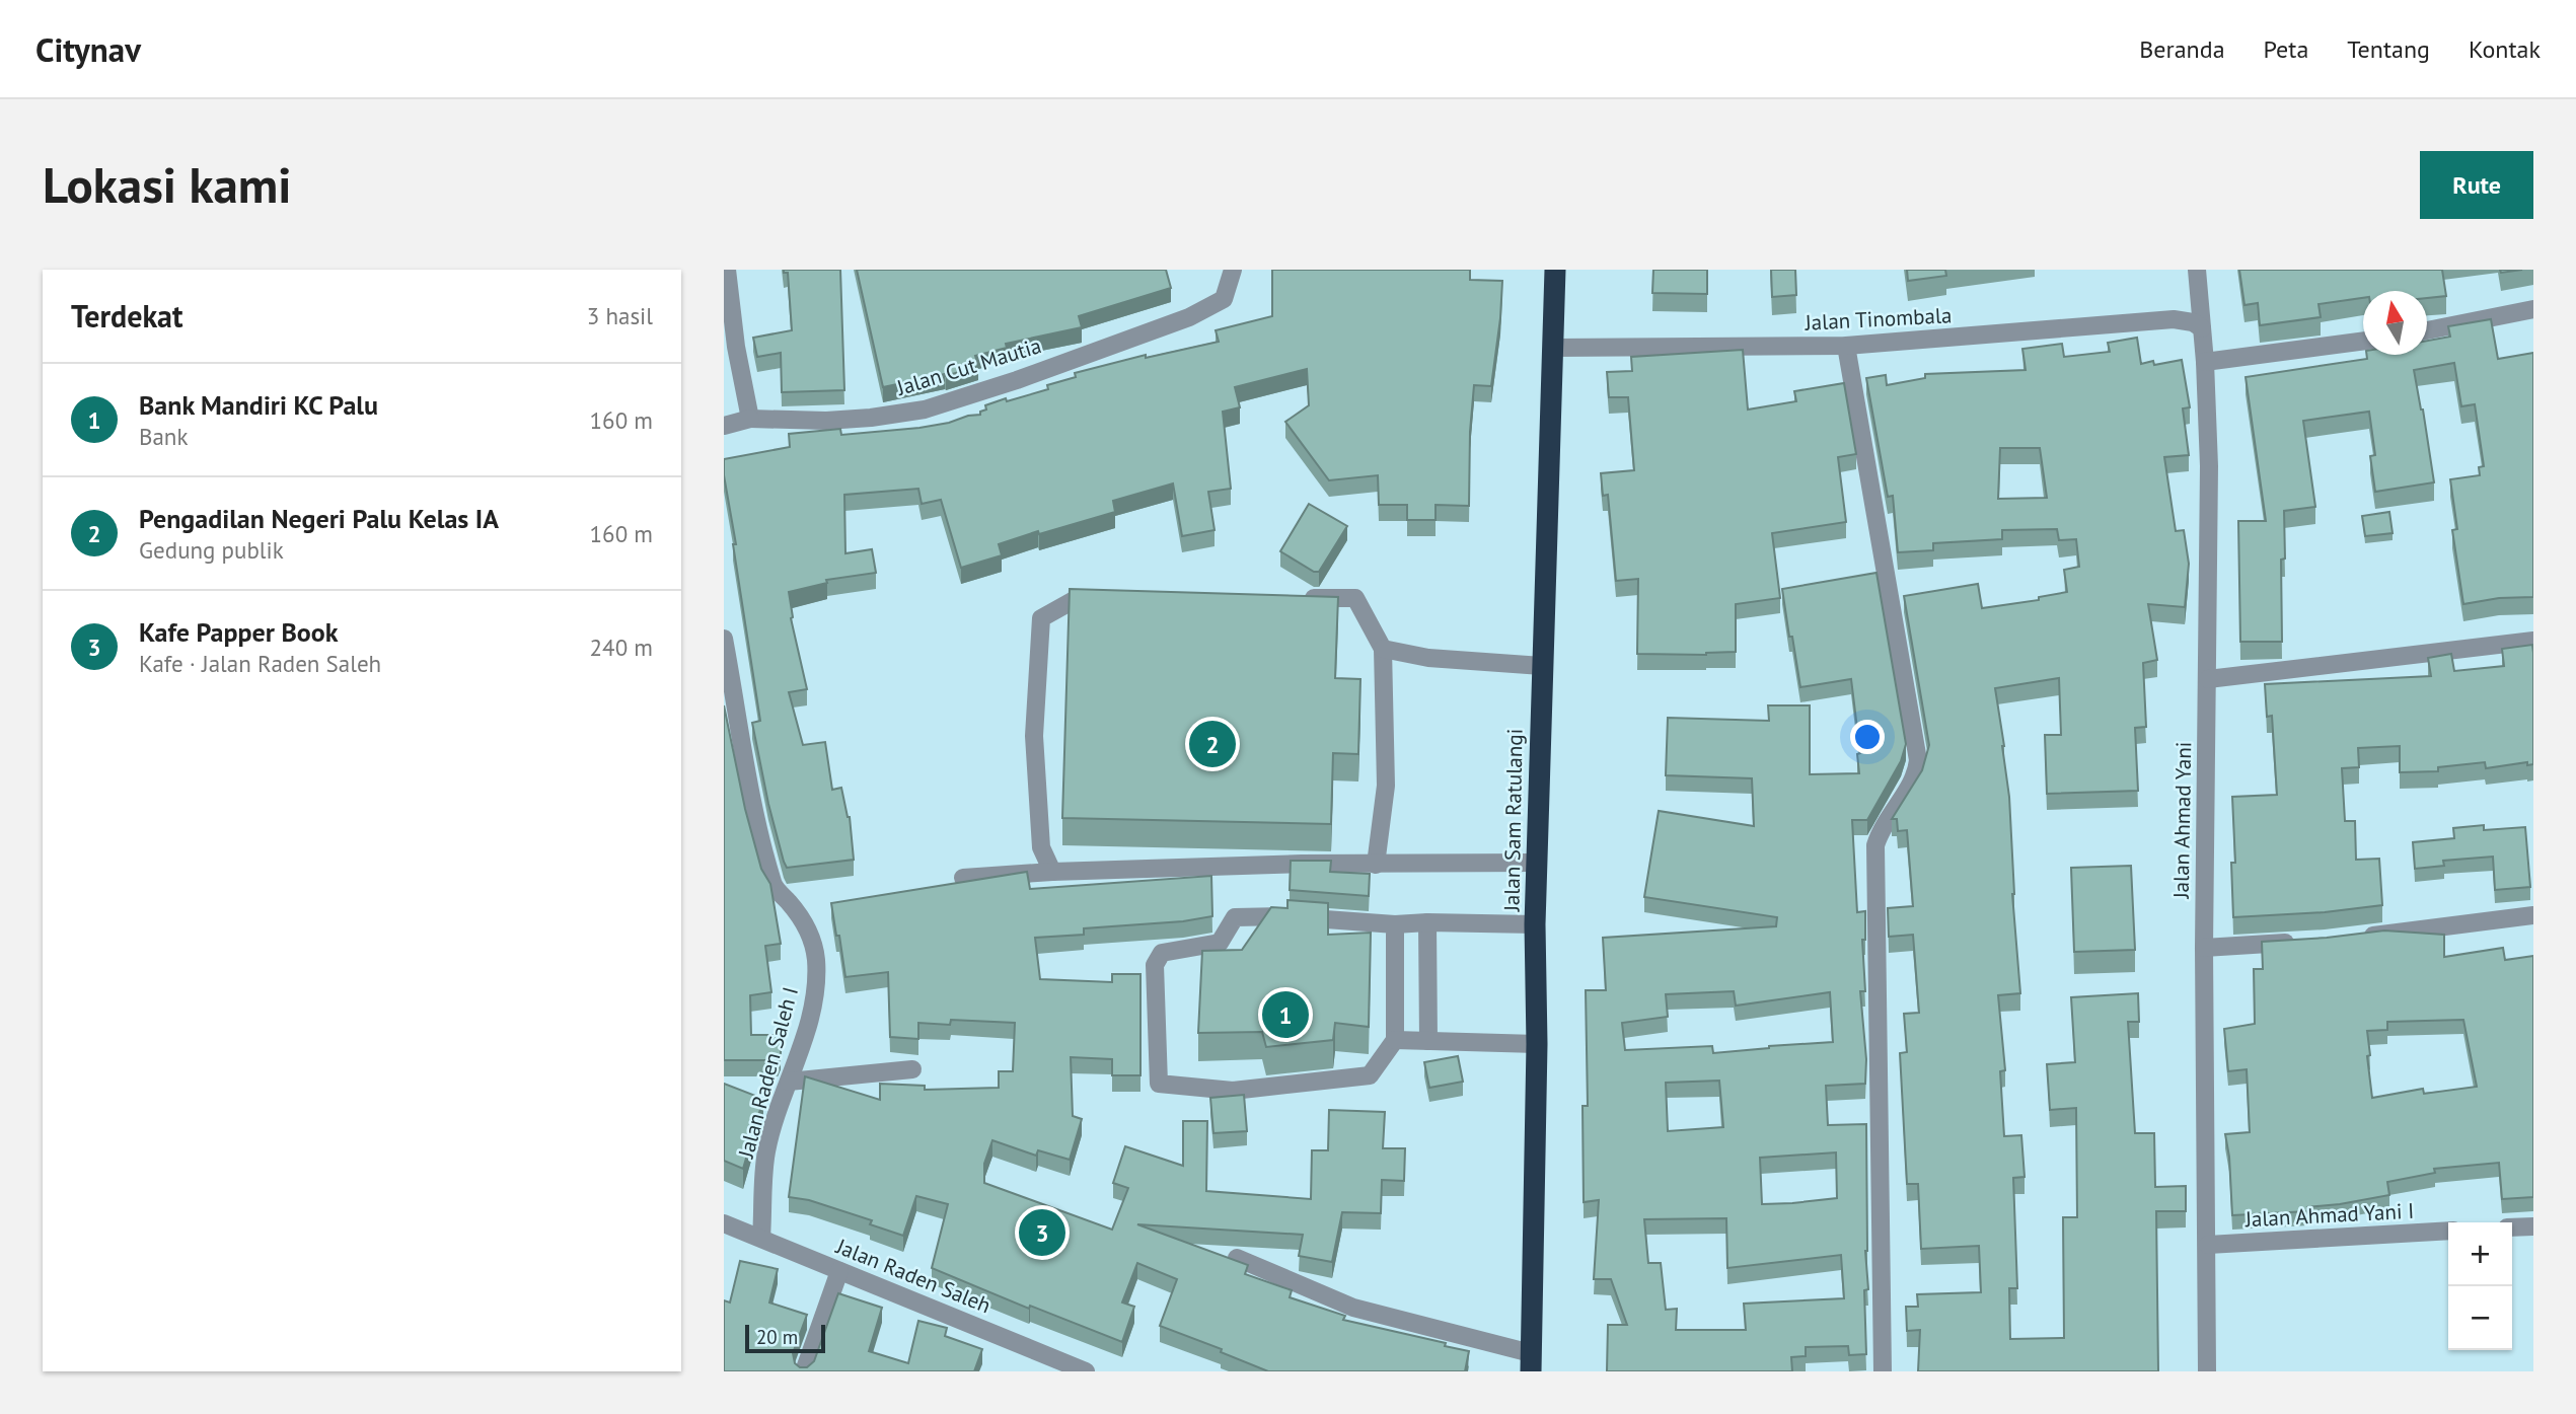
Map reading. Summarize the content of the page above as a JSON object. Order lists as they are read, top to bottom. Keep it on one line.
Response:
{"streets":{"highway":["Jalan Sam Ratulangi"],"street":["Jalan Tinombala","Jalan Cut Mautia","Jalan Ahmad Yani","Jalan Raden Saleh I","Jalan Ahmad Yani I","Jalan Raden Saleh"]},"crossings":[["Jalan Tinombala","Jalan Sam Ratulangi"],["Jalan Tinombala","Jalan Ahmad Yani"],["Jalan Ahmad Yani","Jalan Ahmad Yani I"],["Jalan Raden Saleh I","Jalan Raden Saleh"]],"scale_bar":"20 m","north":"top","page":{"header":"Citynav","nav":["Beranda","Peta","Tentang","Kontak"],"buttons":"Rute","title":"Lokasi kami","heading":["Terdekat","3 hasil"],"list":[{"mark":"1","name":"Bank Mandiri KC Palu","note":"Bank","value":"160 m"},{"mark":"2","name":"Pengadilan Negeri Palu Kelas IA","note":"Gedung publik","value":"160 m"},{"mark":"3","name":"Kafe Papper Book","note":"Kafe · Jalan Raden Saleh","value":"240 m"}],"pins":["2","1","3"],"map_buttons":["+","−"],"scale":"20 m"}}
